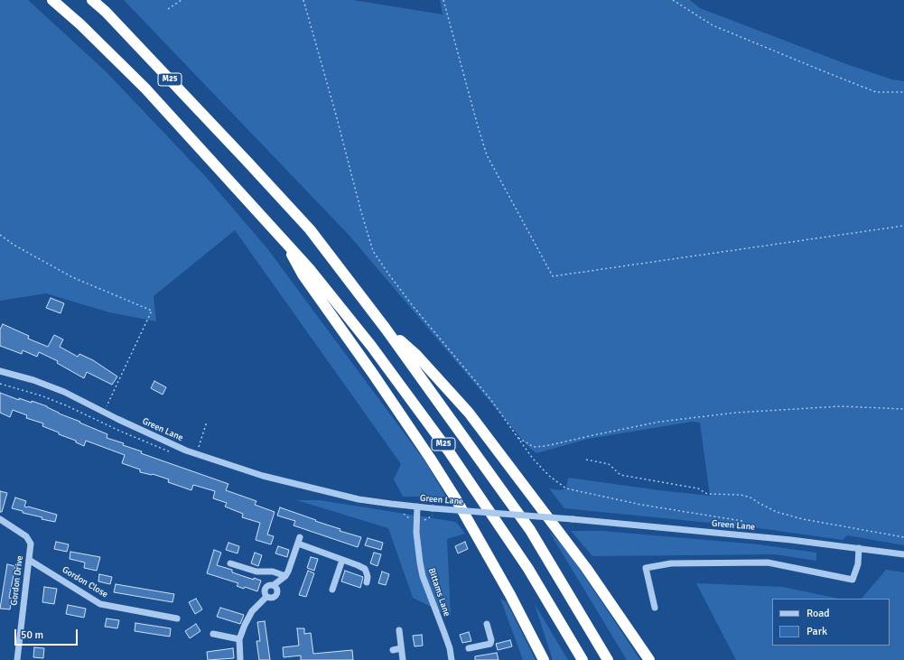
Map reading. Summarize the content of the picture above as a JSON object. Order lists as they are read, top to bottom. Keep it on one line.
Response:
{"streets":{"highway":["M25"],"street":["Green Lane","Gordon Drive","Gordon Close","Bittams Lane"]},"crossings":[["Green Lane","Bittams Lane"],["Gordon Drive","Gordon Close"]],"legend":["Road","Park"],"scale_bar":"50 m"}
